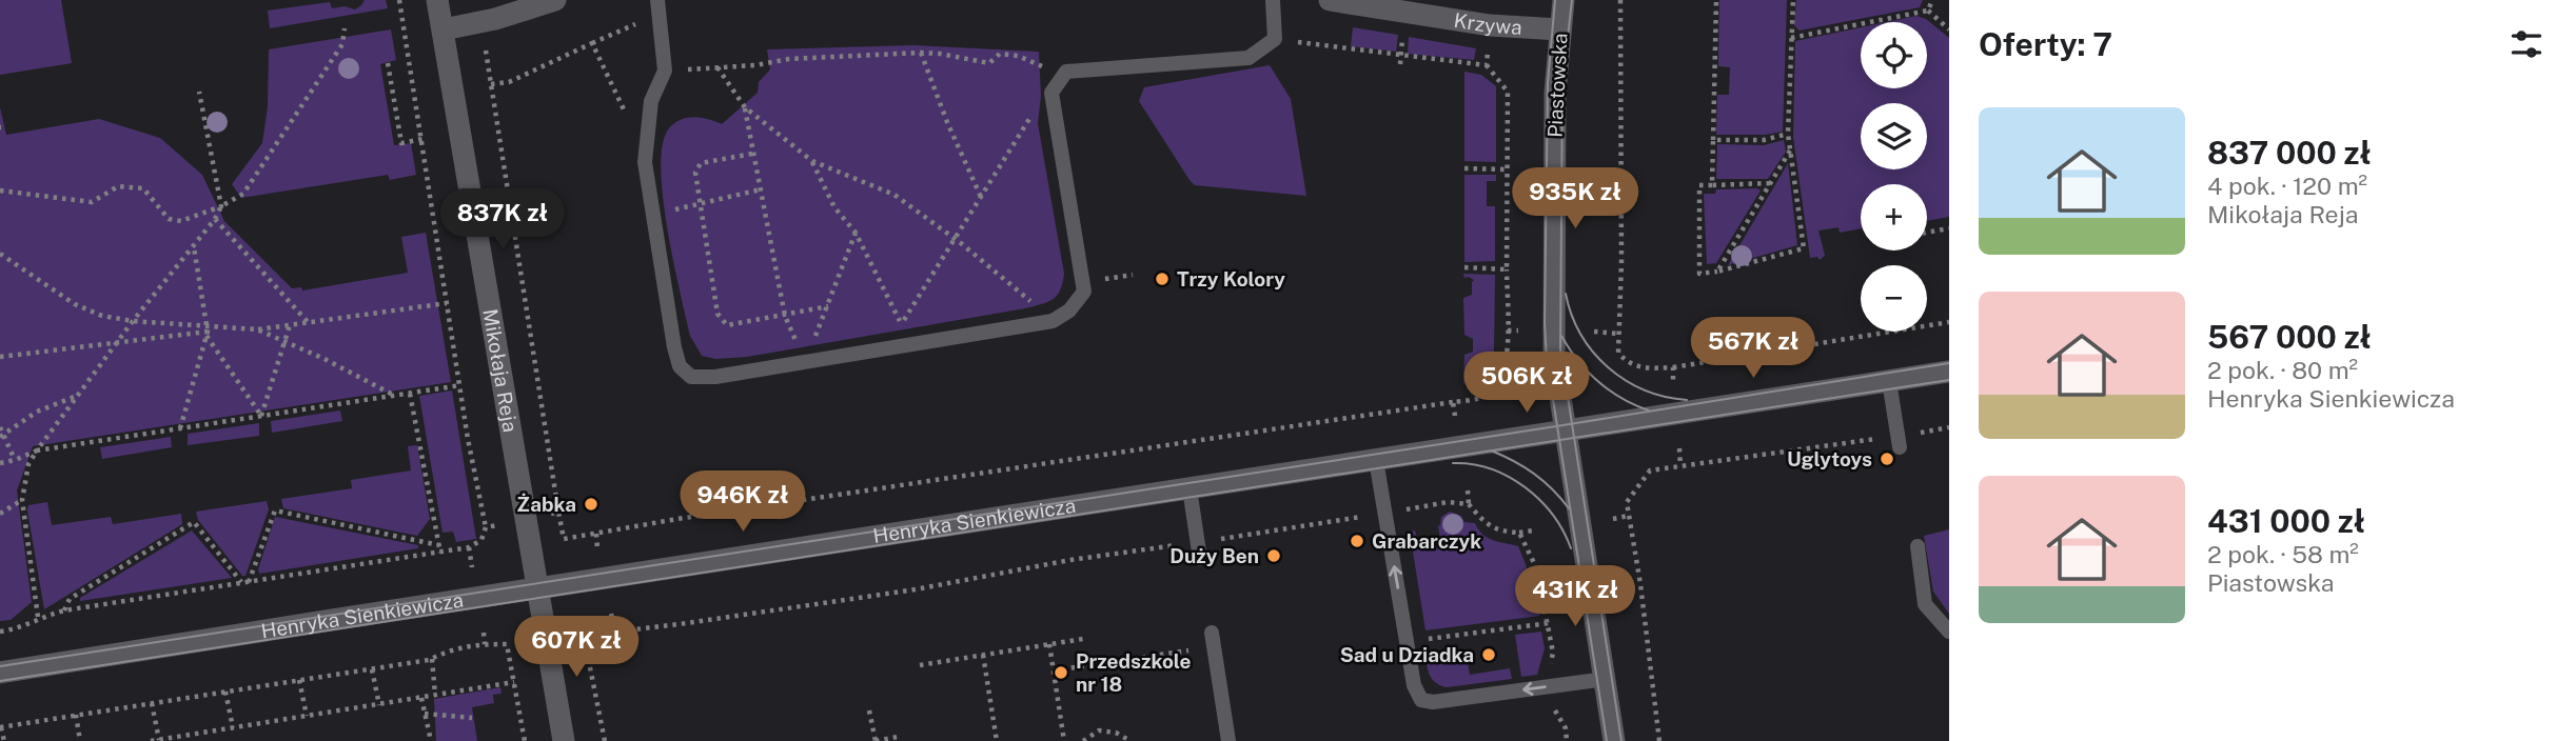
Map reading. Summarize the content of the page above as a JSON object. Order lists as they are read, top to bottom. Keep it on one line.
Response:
{"streets":{"street":["Krzywa","Piastowska","Mikołaja Reja","Henryka Sienkiewicza"]},"crossings":[["Krzywa","Piastowska"],["Piastowska","Henryka Sienkiewicza"],["Mikołaja Reja","Henryka Sienkiewicza"]],"places":["Trzy Kolory","Uglytoys","Żabka","Grabarczyk","Duży Ben","Sad u Dziadka","Przedszkole nr 18"],"page":{"heading":"Oferty: 7","map_buttons":["+","−"],"list":[{"name":"837 000 zł","note":"4 pok. · 120 m² · Mikołaja Reja"},{"name":"567 000 zł","note":"2 pok. · 80 m² · Henryka Sienkiewicza"},{"name":"431 000 zł","note":"2 pok. · 58 m² · Piastowska"}],"price":["935K zł","837K zł","567K zł","506K zł","946K zł","431K zł","607K zł"]}}
